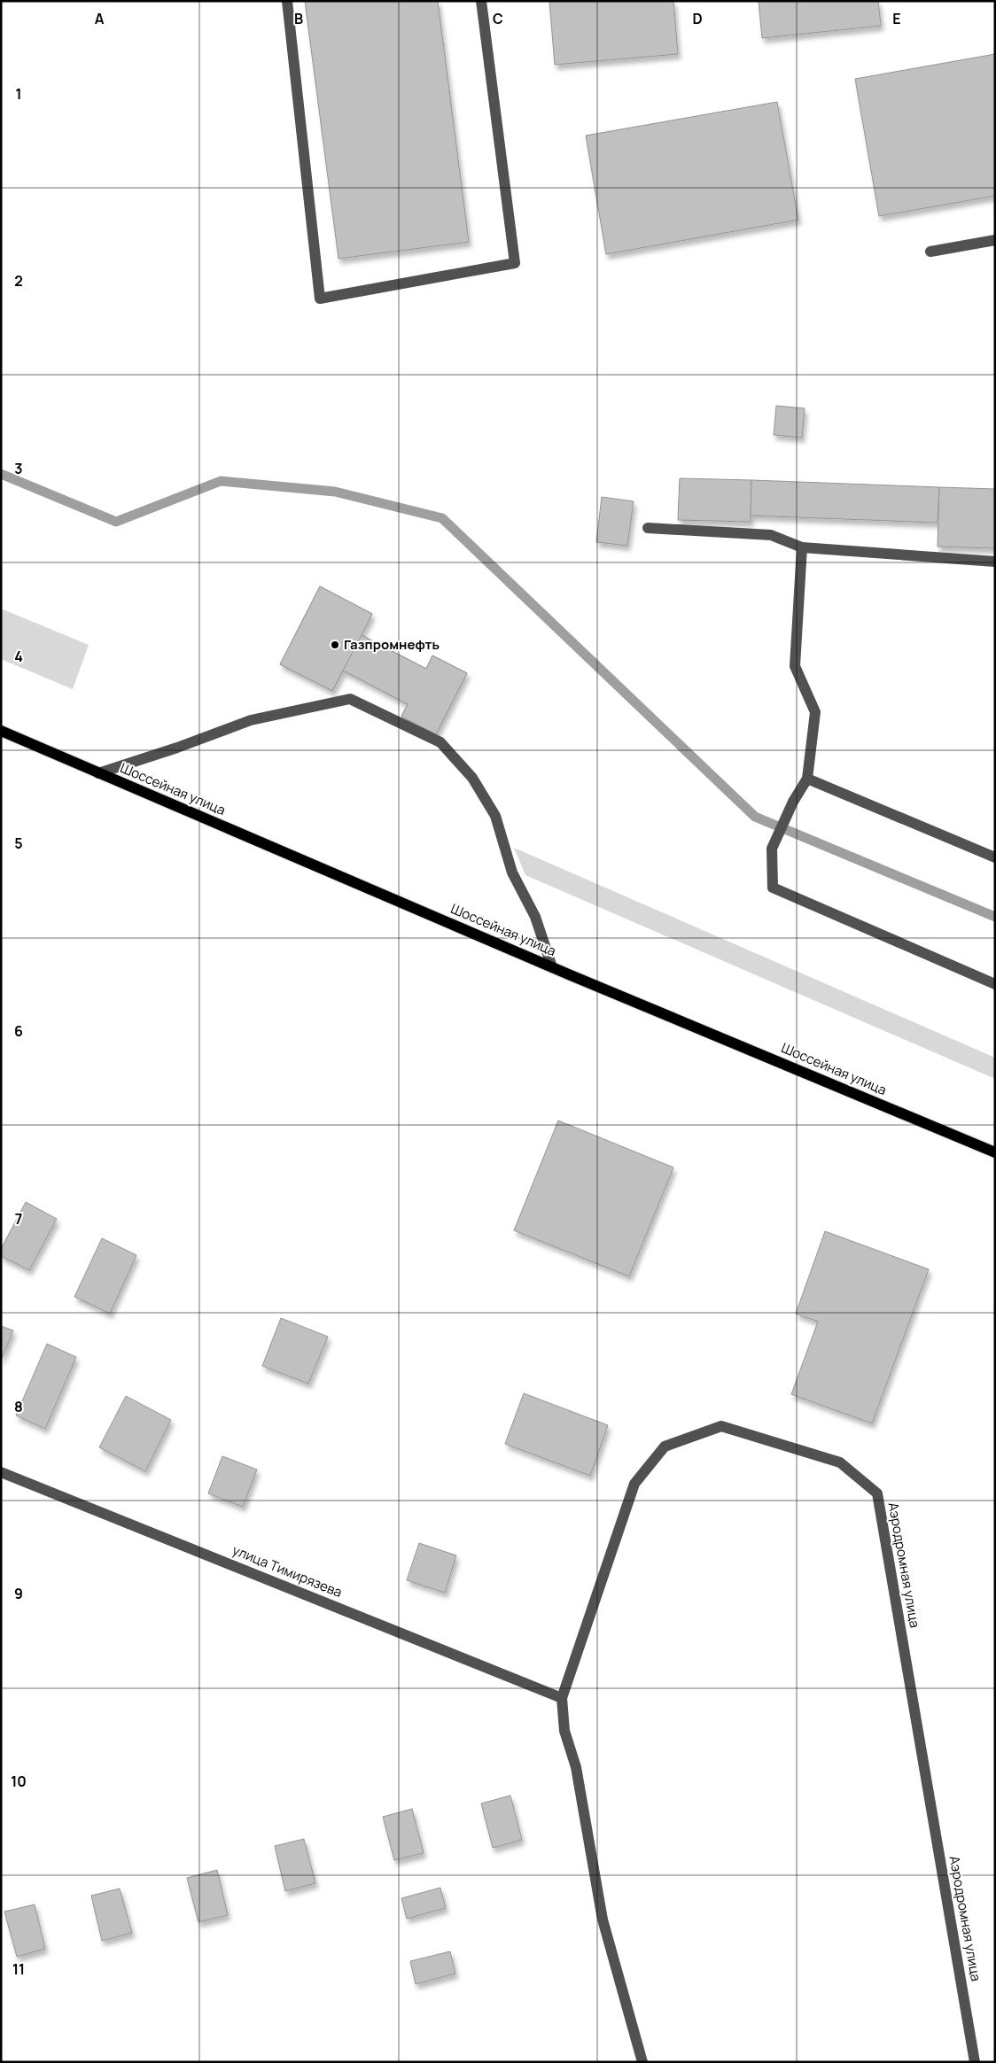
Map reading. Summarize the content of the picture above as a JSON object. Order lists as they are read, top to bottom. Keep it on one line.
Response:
{"streets":{"main road":["Шоссейная улица"],"street":["Аэродромная улица","улица Тимирязева"]},"crossings":[["Аэродромная улица","улица Тимирязева"]],"places":["Газпромнефть"],"grid":{"columns":["A","B","C","D","E"],"rows":["1","2","3","4","5","6","7","8","9","10","11"]}}
